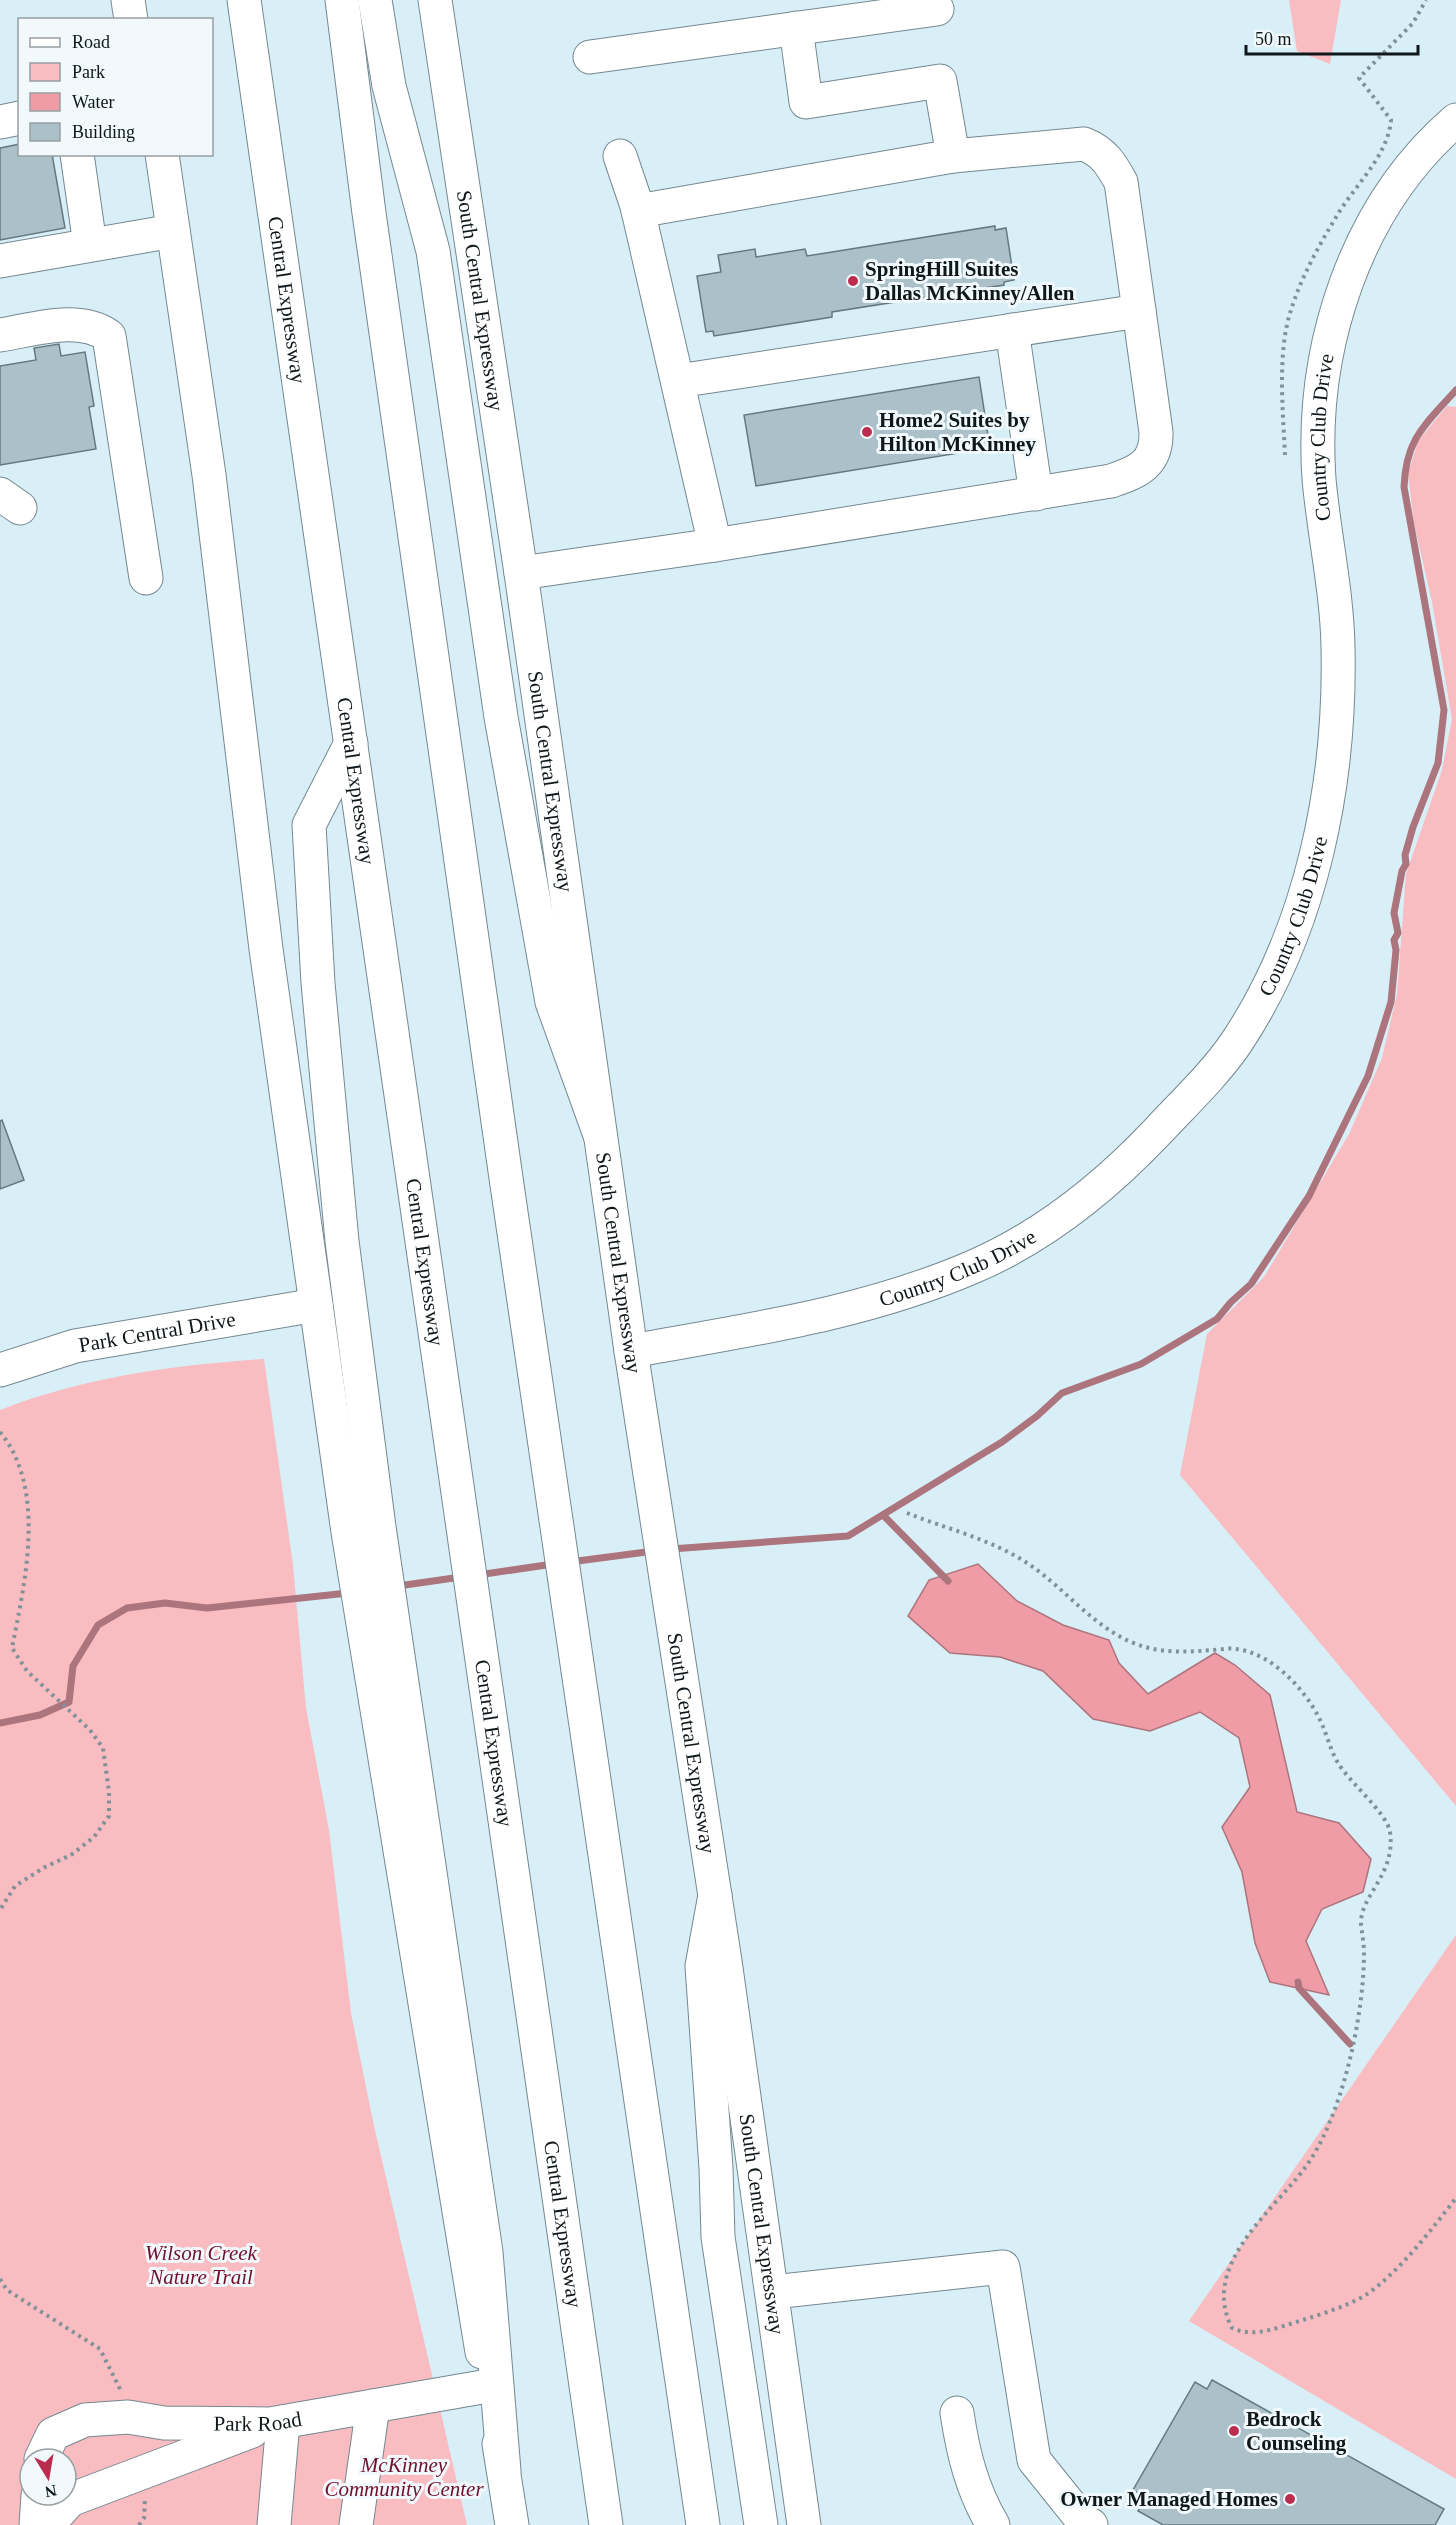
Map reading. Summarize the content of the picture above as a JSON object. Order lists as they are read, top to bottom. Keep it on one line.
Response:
{"streets":{"main road":["Central Expressway","South Central Expressway","Country Club Drive","Park Central Drive","Park Road"]},"crossings":[["South Central Expressway","Country Club Drive"]],"parks":["Wilson Creek Nature Trail","McKinney Community Center"],"places":["SpringHill Suites Dallas McKinney/Allen","Home2 Suites by Hilton McKinney","Bedrock Counseling","Owner Managed Homes"],"legend":["Road","Park","Water","Building"],"scale_bar":"50 m","north":"bottom"}
